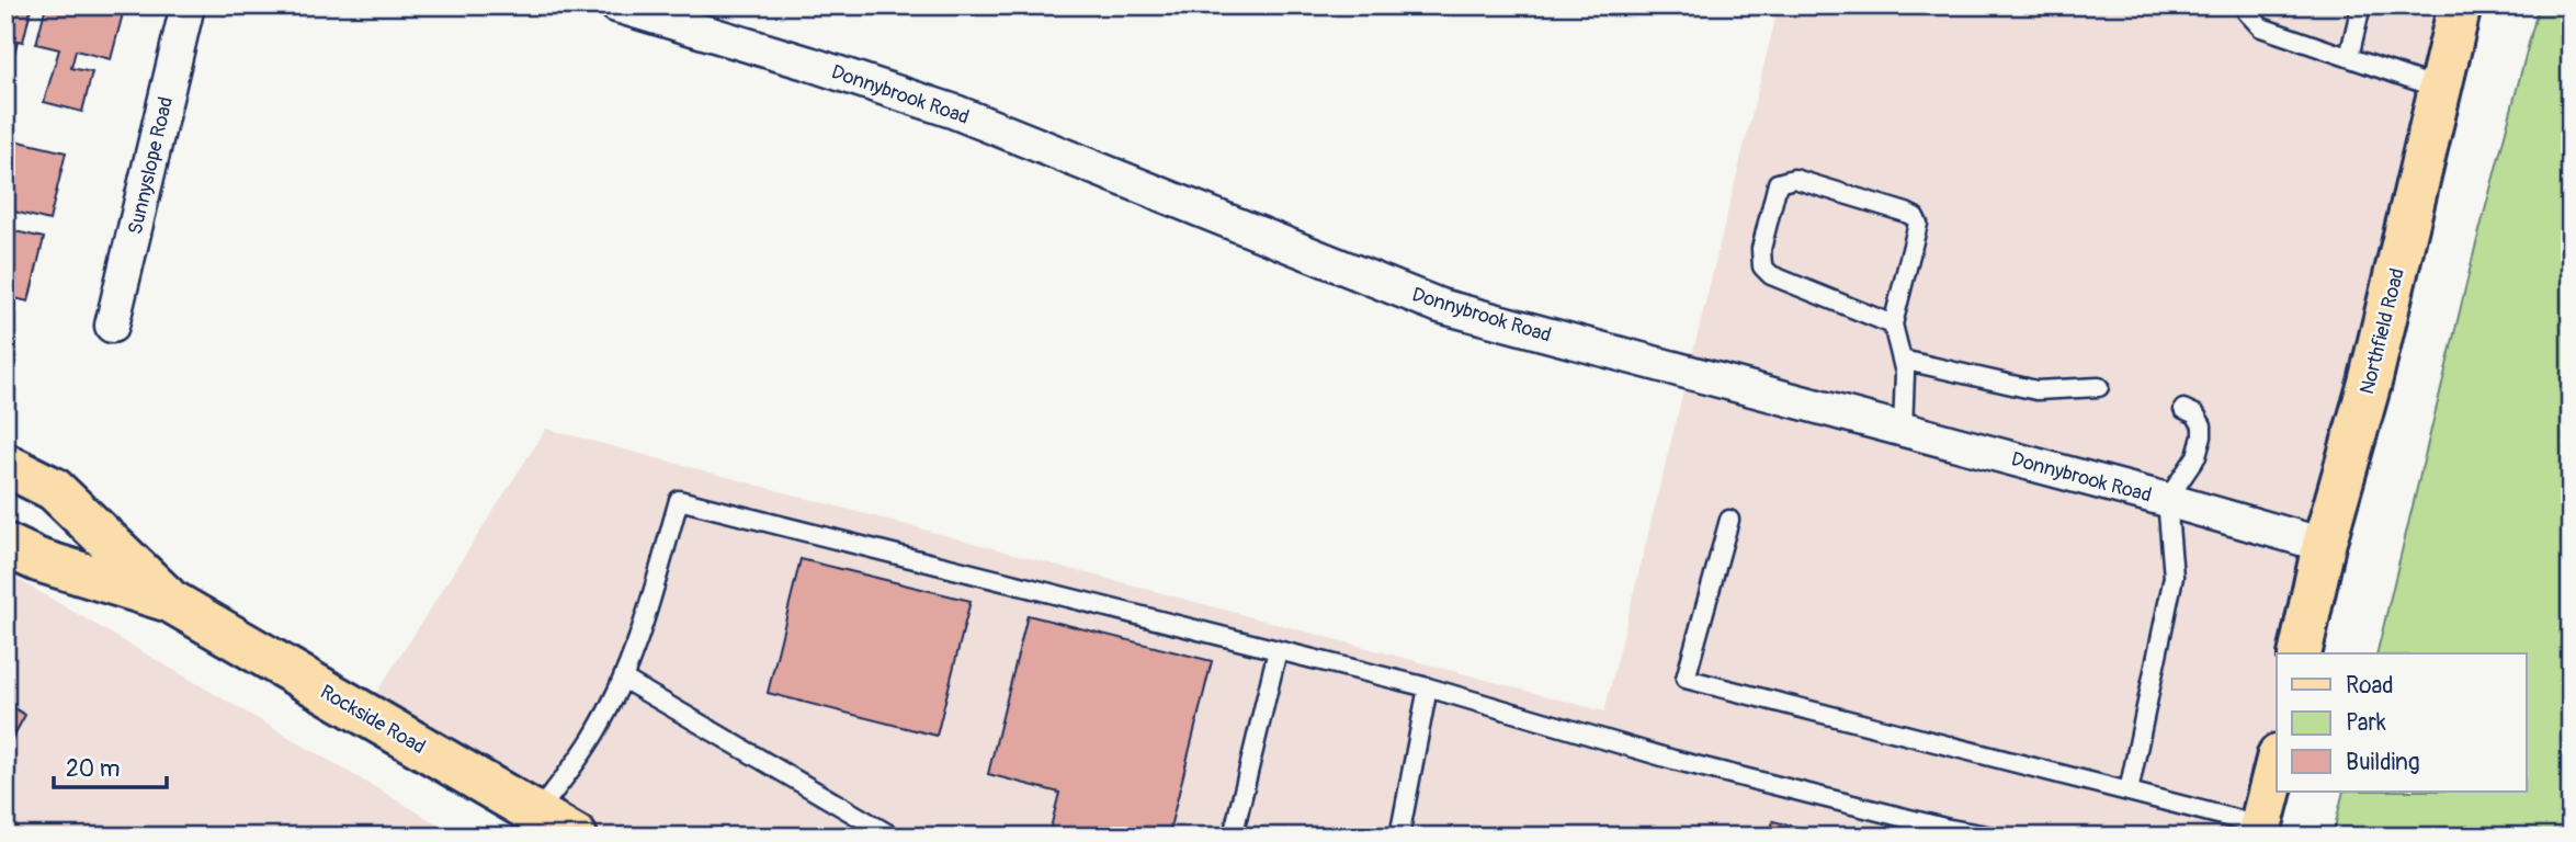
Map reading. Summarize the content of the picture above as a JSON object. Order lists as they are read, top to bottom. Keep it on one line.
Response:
{"streets":{"main road":["Northfield Road","Rockside Road"],"street":["Donnybrook Road","Sunnyslope Road"]},"crossings":[["Donnybrook Road","Northfield Road"]],"legend":["Road","Park","Building"],"scale_bar":"20 m"}
